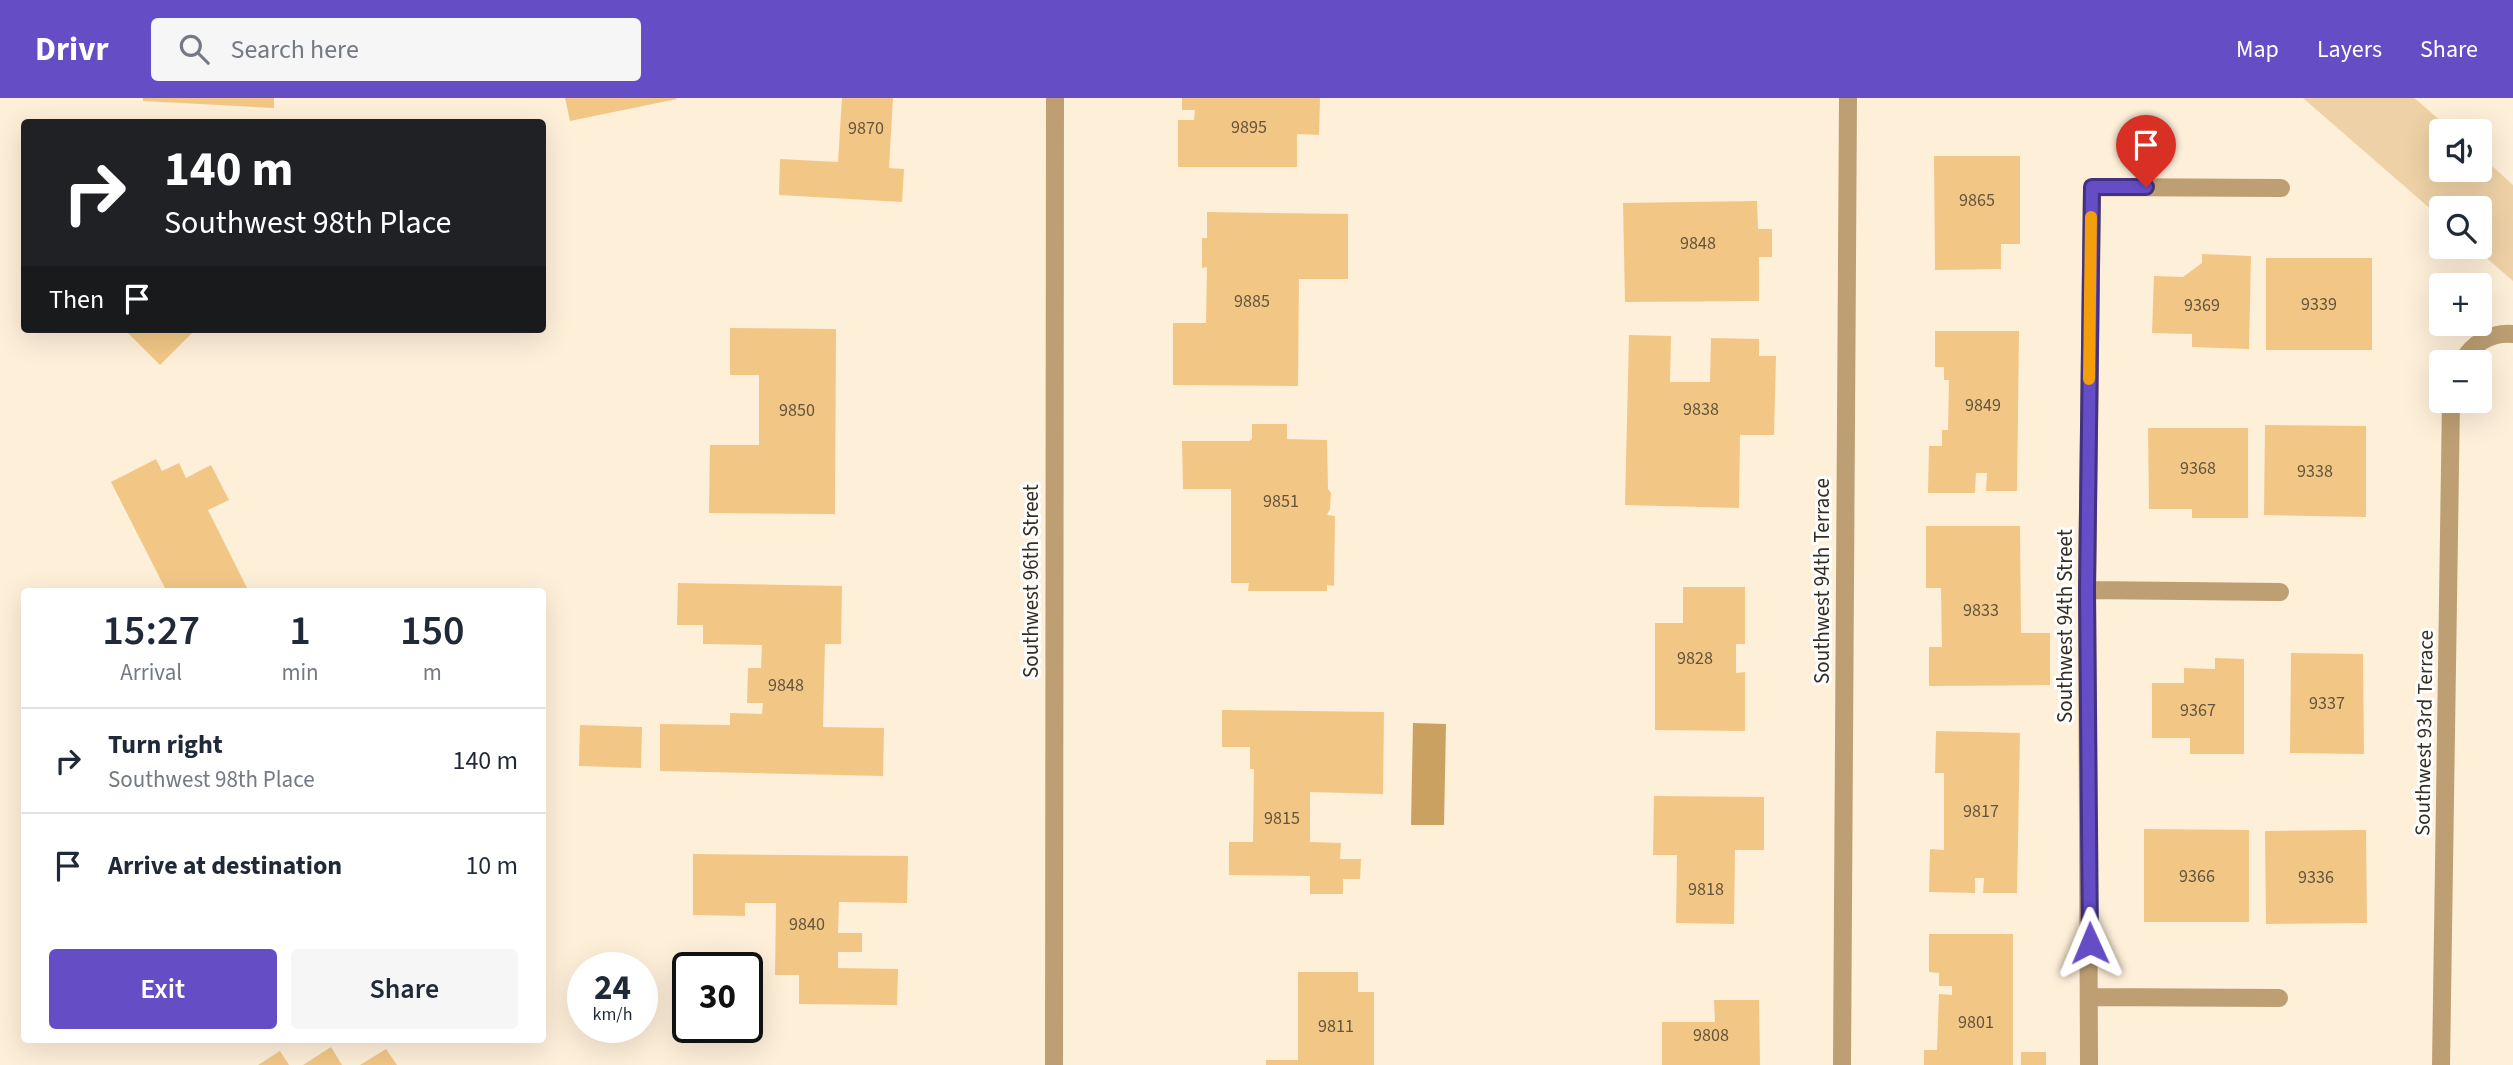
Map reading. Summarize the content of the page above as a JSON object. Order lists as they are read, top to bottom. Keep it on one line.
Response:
{"streets":{"street":["Southwest 96th Street","Southwest 94th Terrace","Southwest 94th Street","Southwest 93rd Terrace"]},"house_numbers":["9895","9870","9865","9848","9885","9339","9369","9849","9838","9850","9368","9338","9851","9833","9828","9848","9337","9367","9817","9815","9366","9336","9818","9840","9801","9811","9808"],"page":{"header":"Drivr","search":"Search here","nav":["Map","Layers","Share"],"map_buttons":["+","−"],"turn":["140 m","Southwest 98th Place"],"then":"Then","eta":["15:27","Arrival","1","min","150","m"],"list":[{"name":"Turn right","note":"Southwest 98th Place","value":"140 m"},{"name":"Arrive at destination","value":"10 m"}],"buttons":["Exit","Share"],"speed":"24 km/h","limit":"30"}}
